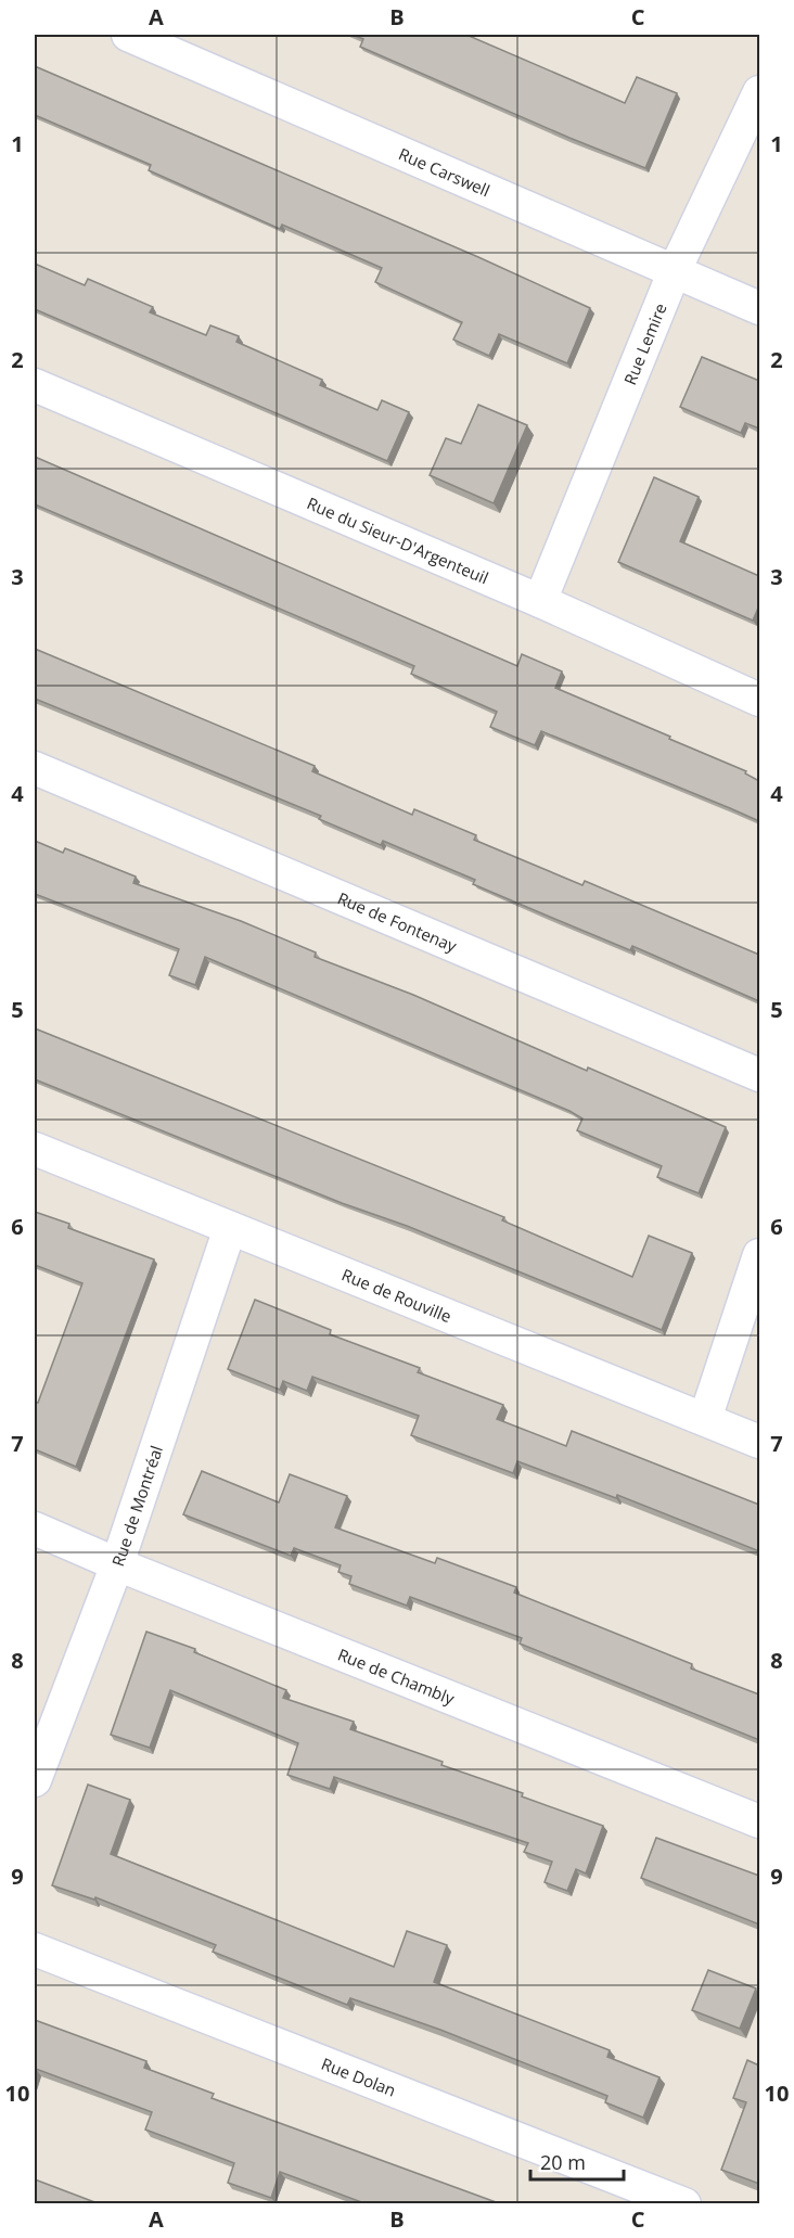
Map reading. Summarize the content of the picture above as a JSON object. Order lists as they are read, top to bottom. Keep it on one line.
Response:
{"streets":{"street":["Rue Carswell","Rue Lemire","Rue du Sieur-D'Argenteuil","Rue de Fontenay","Rue de Rouville","Rue de Montréal","Rue de Chambly","Rue Dolan"]},"crossings":[["Rue Carswell","Rue Lemire"],["Rue Lemire","Rue du Sieur-D'Argenteuil"],["Rue de Rouville","Rue de Montréal"],["Rue de Montréal","Rue de Chambly"]],"scale_bar":"20 m","grid":{"columns":["A","B","C"],"rows":["1","2","3","4","5","6","7","8","9","10"]}}
